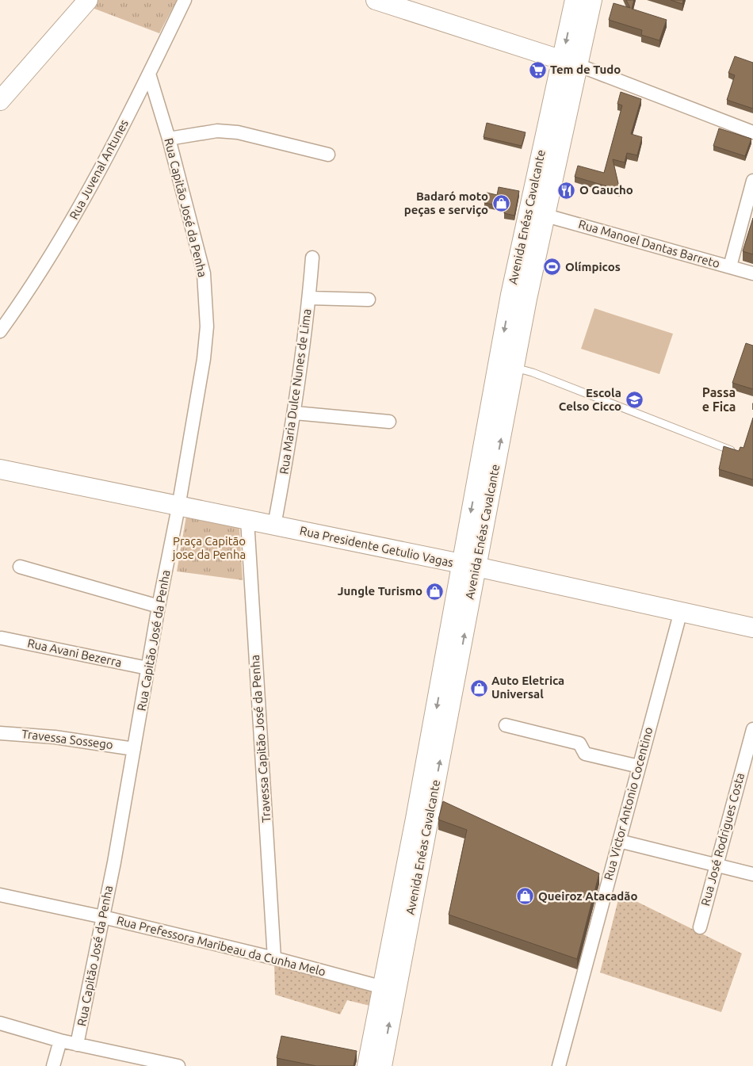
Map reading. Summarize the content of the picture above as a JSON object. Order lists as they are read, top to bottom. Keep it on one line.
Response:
{"streets":{"main road":["Avenida Enéas Cavalcante","Rua Presidente Getulio Vagas"],"street":["Rua Juvenal Antunes","Rua Capitão José da Penha","Rua Manoel Dantas Barreto","Rua Maria Dulce Nunes de Lima","Rua Avani Bezerra","Travessa Capitão José da Penha","Travessa Sossego","Rua Victor Antonio Cocentino","Rua José Rodrigues Costa","Rua Prefessora Maribeau da Cunha Melo"]},"crossings":[["Rua Juvenal Antunes","Rua Capitão José da Penha"],["Rua Capitão José da Penha","Rua Presidente Getulio Vagas"],["Rua Capitão José da Penha","Rua Avani Bezerra"],["Rua Capitão José da Penha","Travessa Sossego"],["Rua Capitão José da Penha","Rua Prefessora Maribeau da Cunha Melo"],["Avenida Enéas Cavalcante","Rua Manoel Dantas Barreto"],["Avenida Enéas Cavalcante","Rua Presidente Getulio Vagas"],["Avenida Enéas Cavalcante","Rua Prefessora Maribeau da Cunha Melo"],["Rua Maria Dulce Nunes de Lima","Rua Presidente Getulio Vagas"],["Rua Presidente Getulio Vagas","Travessa Capitão José da Penha"],["Rua Presidente Getulio Vagas","Rua Victor Antonio Cocentino"],["Travessa Capitão José da Penha","Rua Prefessora Maribeau da Cunha Melo"]],"districts":["Passa e Fica"],"parks":["Praça Capitão jose da Penha"],"places":{"supermarket":["Tem de Tudo"],"restaurant":["O Gaucho"],"shop":["Badaró moto peças e serviço","Jungle Turismo","Auto Eletrica Universal","Queiroz Atacadão"],"sports":["Olímpicos"],"school or university":["Escola Celso Cicco"]}}
